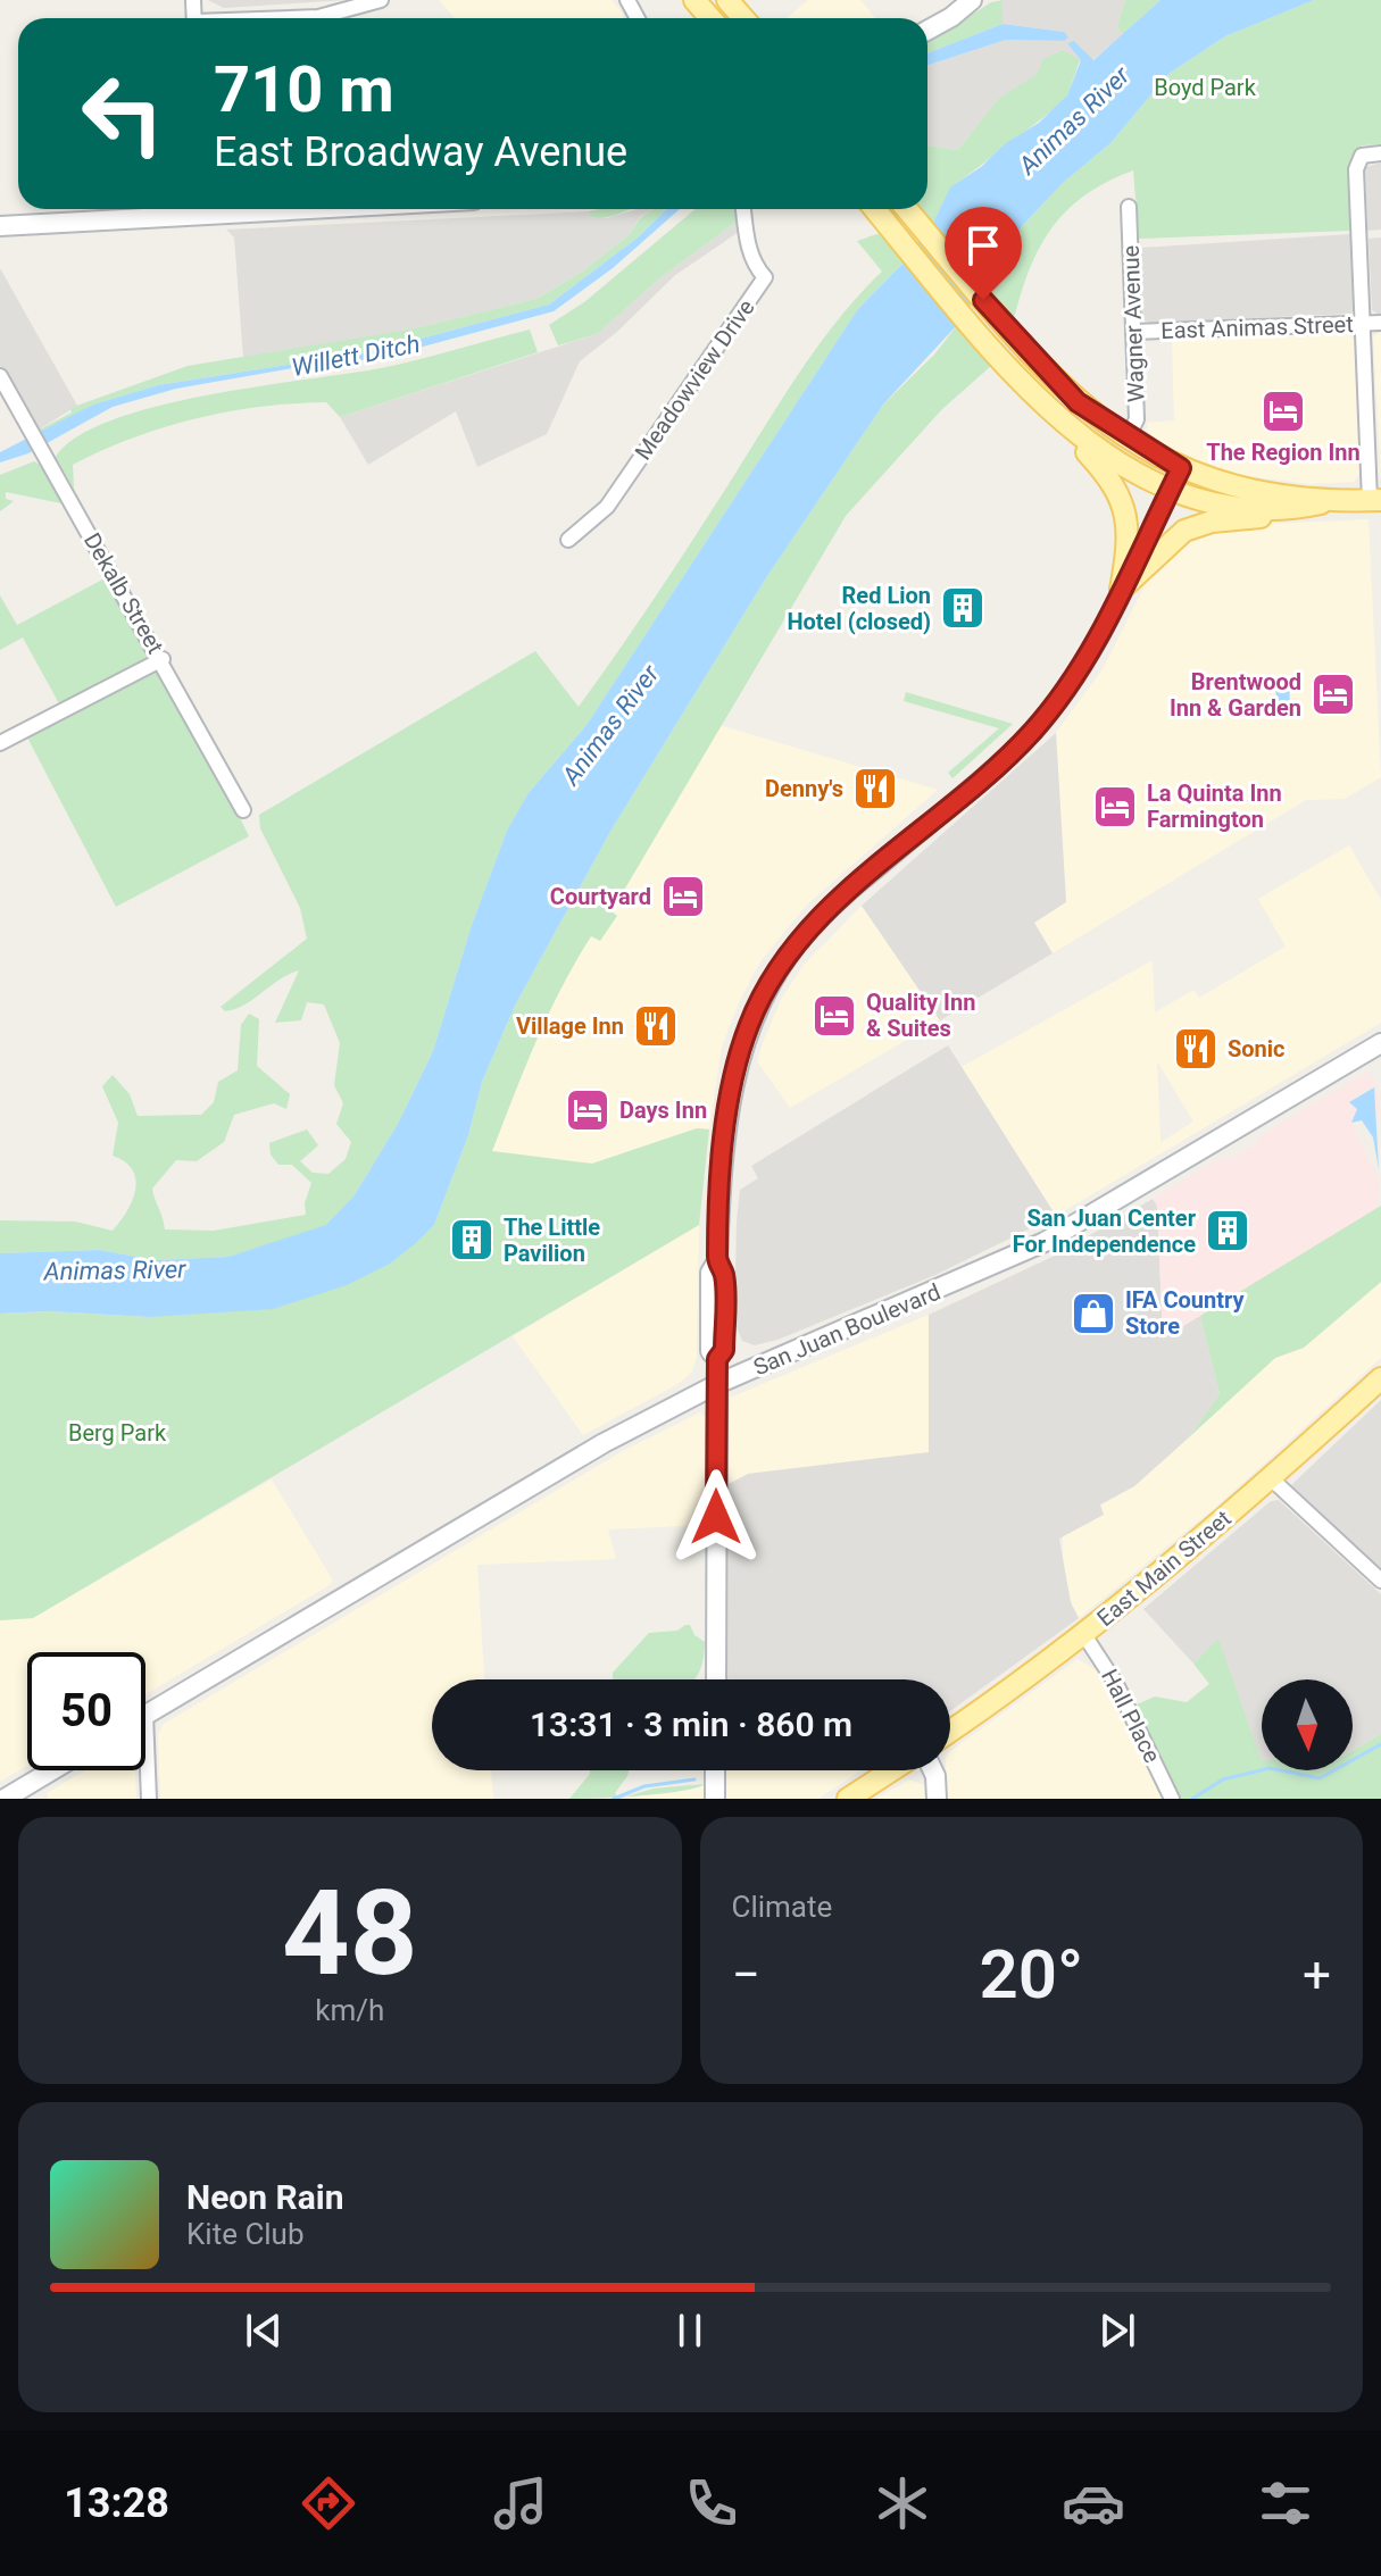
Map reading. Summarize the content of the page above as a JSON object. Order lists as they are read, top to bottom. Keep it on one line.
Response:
{"streets":{"main road":["San Juan Boulevard","East Main Street"],"street":["Wagner Avenue","East Animas Street","Meadowview Drive","Dekalb Street","Hall Place"]},"crossings":[["Wagner Avenue","East Animas Street"],["East Main Street","Hall Place"]],"water":["Animas River","Willett Ditch"],"parks":["Boyd Park","Berg Park"],"places":{"hotel":["The Region Inn","Brentwood Inn & Garden","La Quinta Inn Farmington","Courtyard","Quality Inn & Suites","Days Inn"],"building":["Red Lion Hotel (closed)","San Juan Center For Independence","The Little Pavilion"],"restaurant":["Denny's","Village Inn","Sonic"],"shop":["IFA Country Store"]},"north":"bottom","page":{"turn":["710 m","East Broadway Avenue"],"limit":"50","trip":"13:31 · 3 min · 860 m","tile":[["48","km/h"],"Climate"],"heat":["−","20°","+"],"song":["Neon Rain","Kite Club"],"tabs":"13:28"}}
